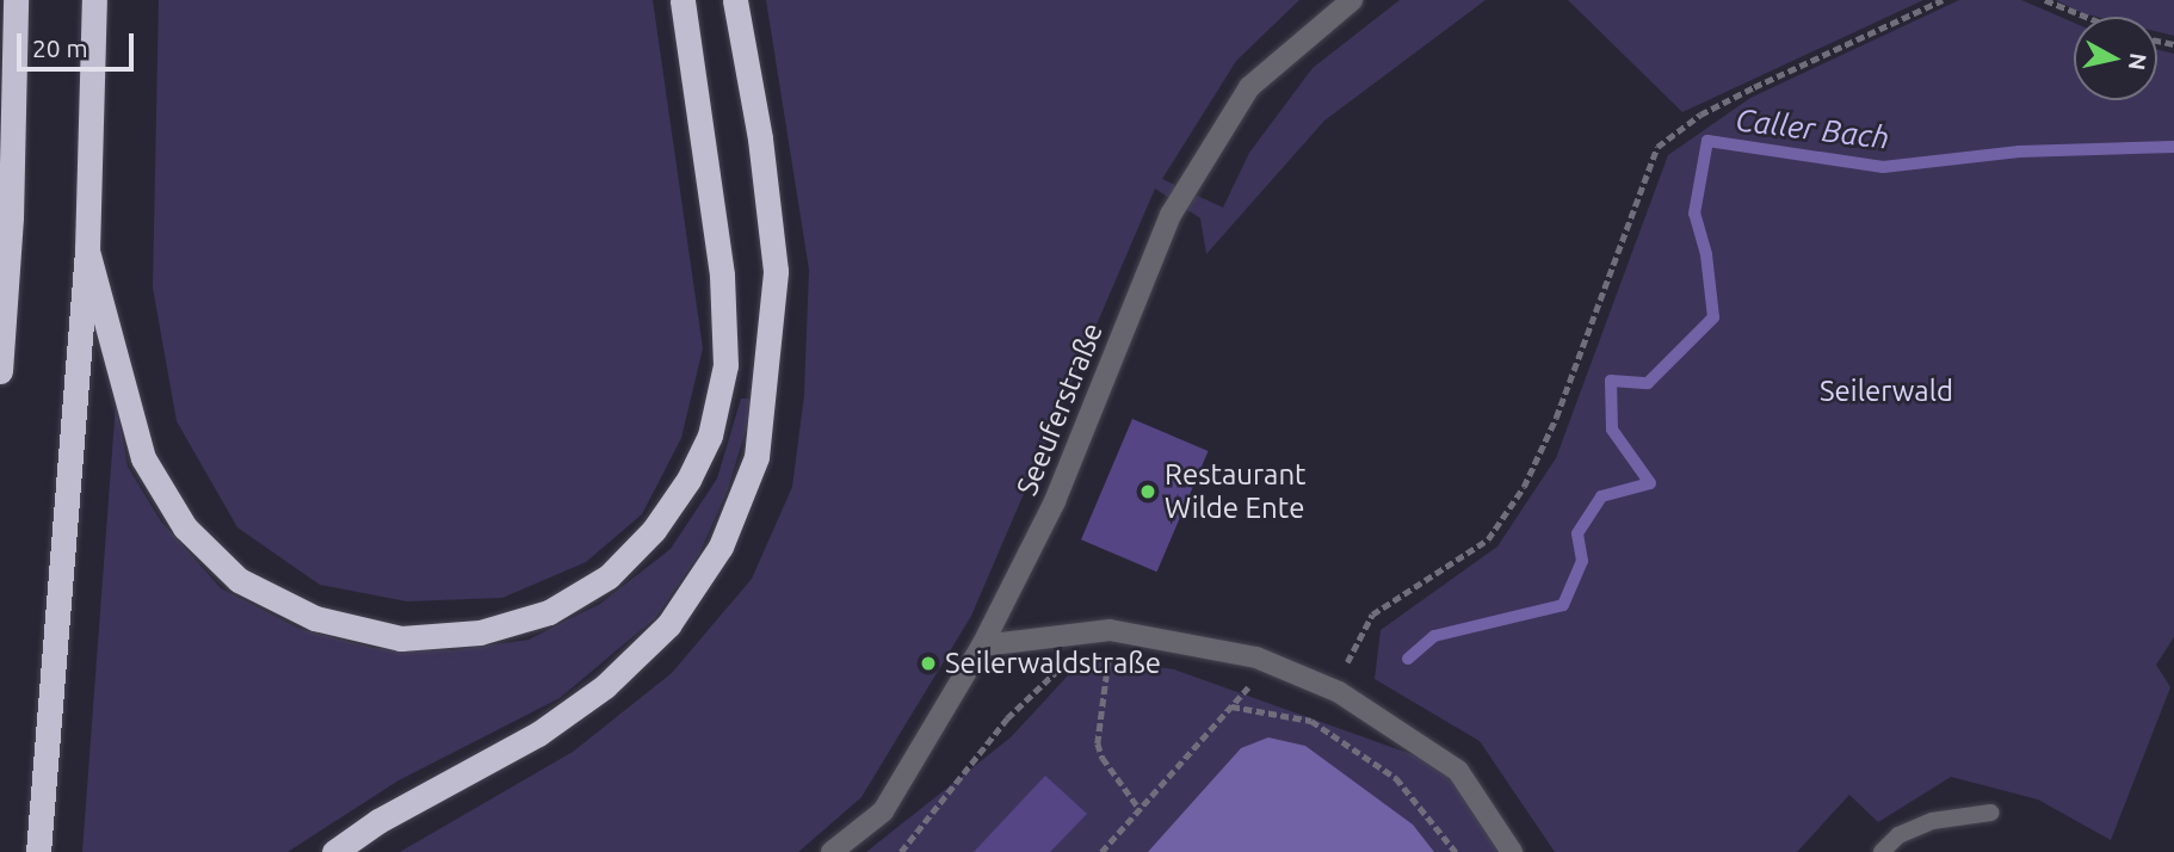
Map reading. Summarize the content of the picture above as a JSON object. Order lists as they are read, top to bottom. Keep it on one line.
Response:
{"streets":{"street":["Seeuferstraße"]},"water":["Caller Bach"],"parks":["Seilerwald"],"places":["Restaurant Wilde Ente","Seilerwaldstraße"],"scale_bar":"20 m","north":"right"}
